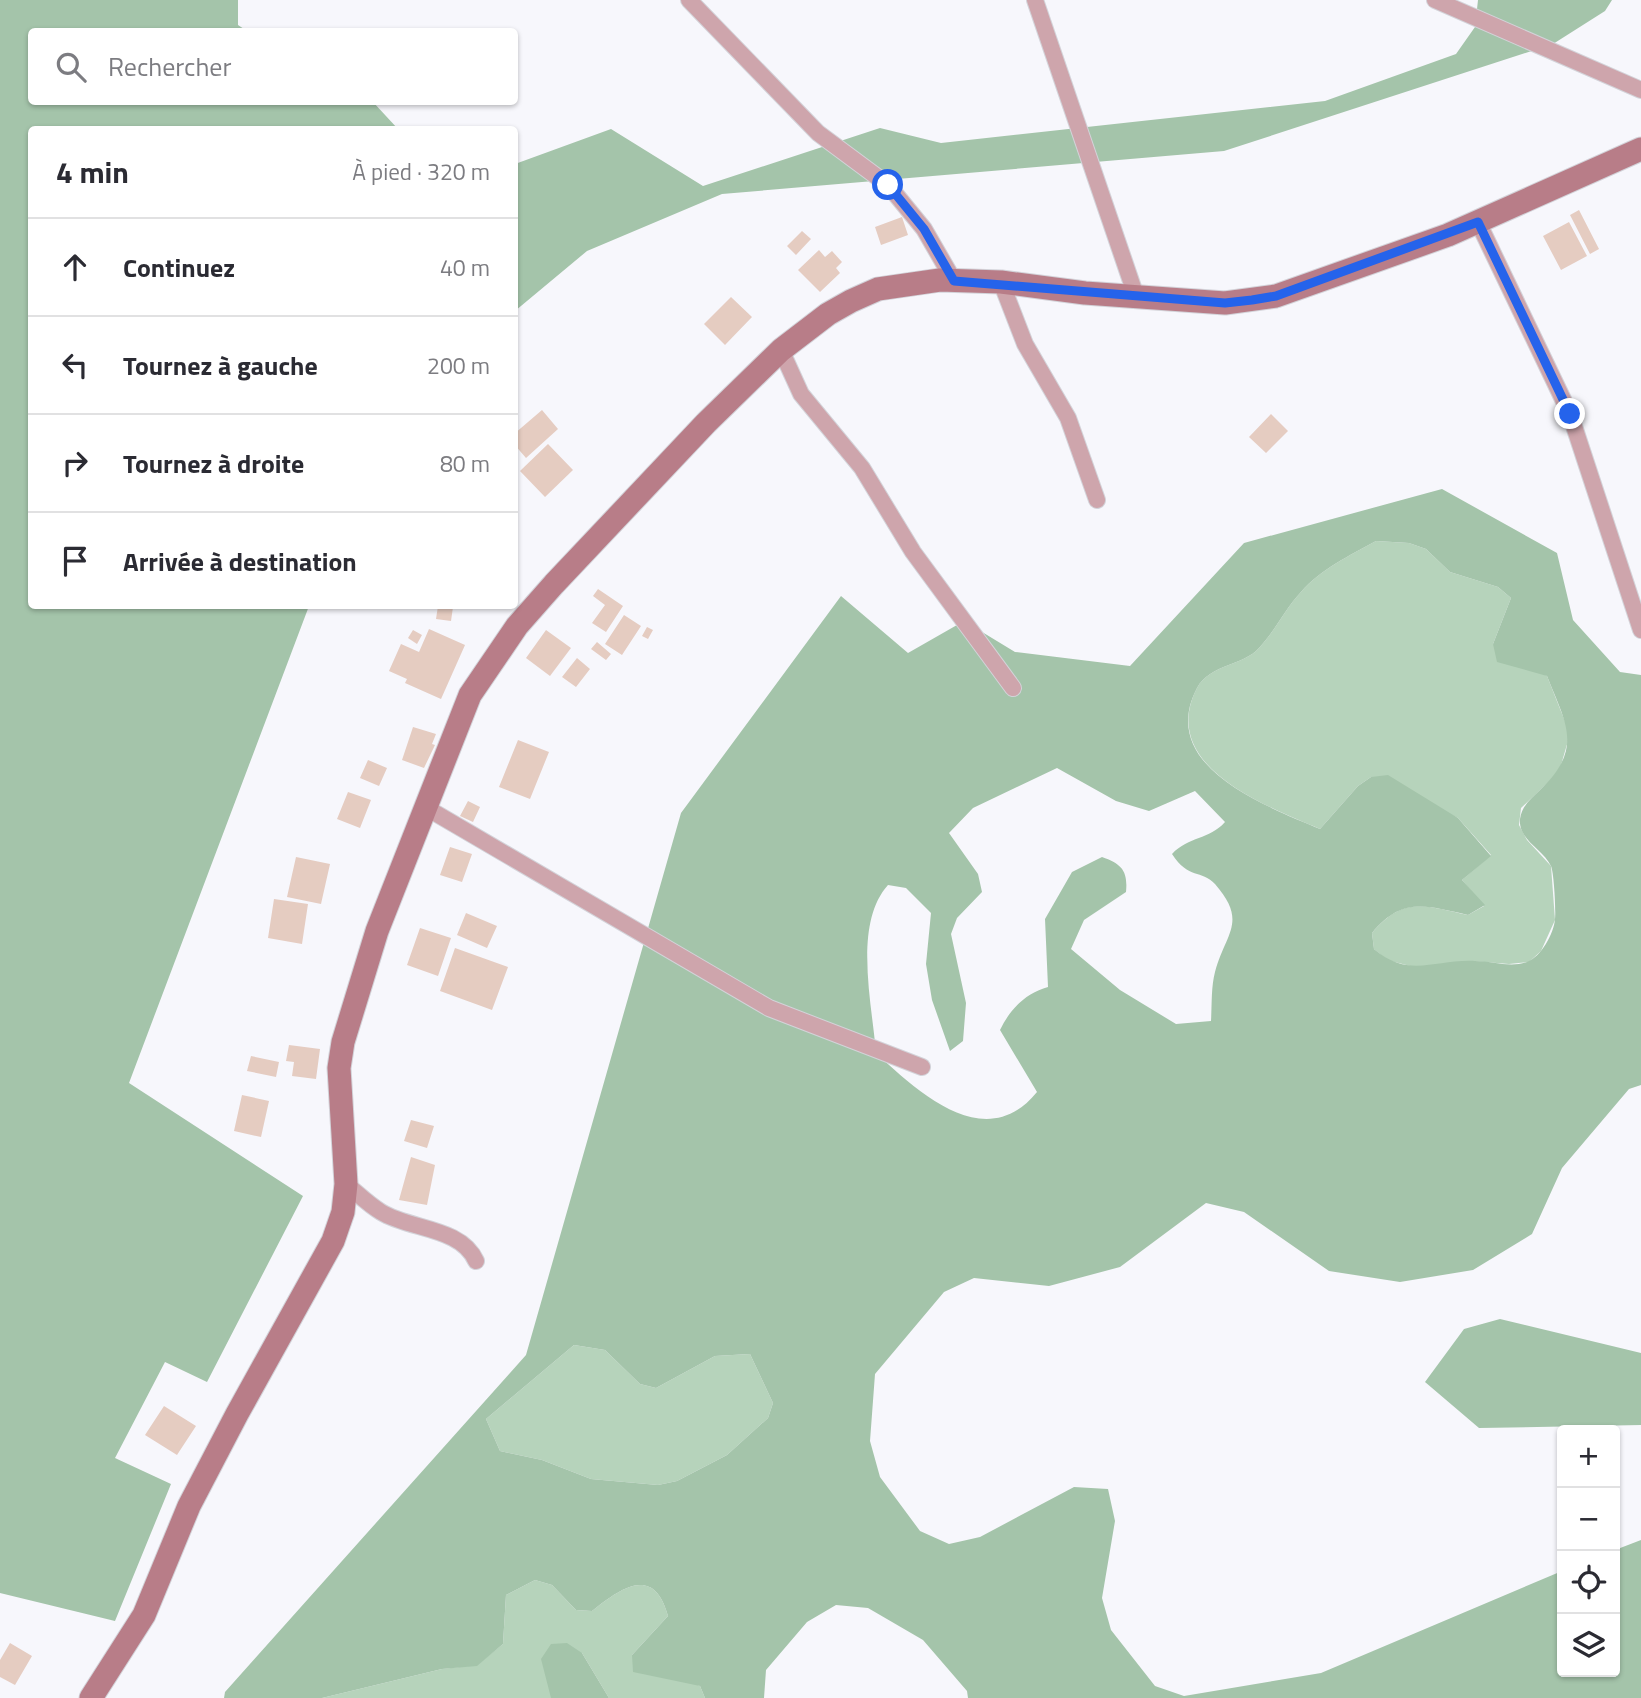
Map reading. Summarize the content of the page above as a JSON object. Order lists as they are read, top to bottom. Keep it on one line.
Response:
{"page":{"search":"Rechercher","heading":["4 min","À pied · 320 m"],"list":[["Continuez","40 m"],["Tournez à gauche","200 m"],["Tournez à droite","80 m"],"Arrivée à destination"],"map_buttons":["+","−"]}}
